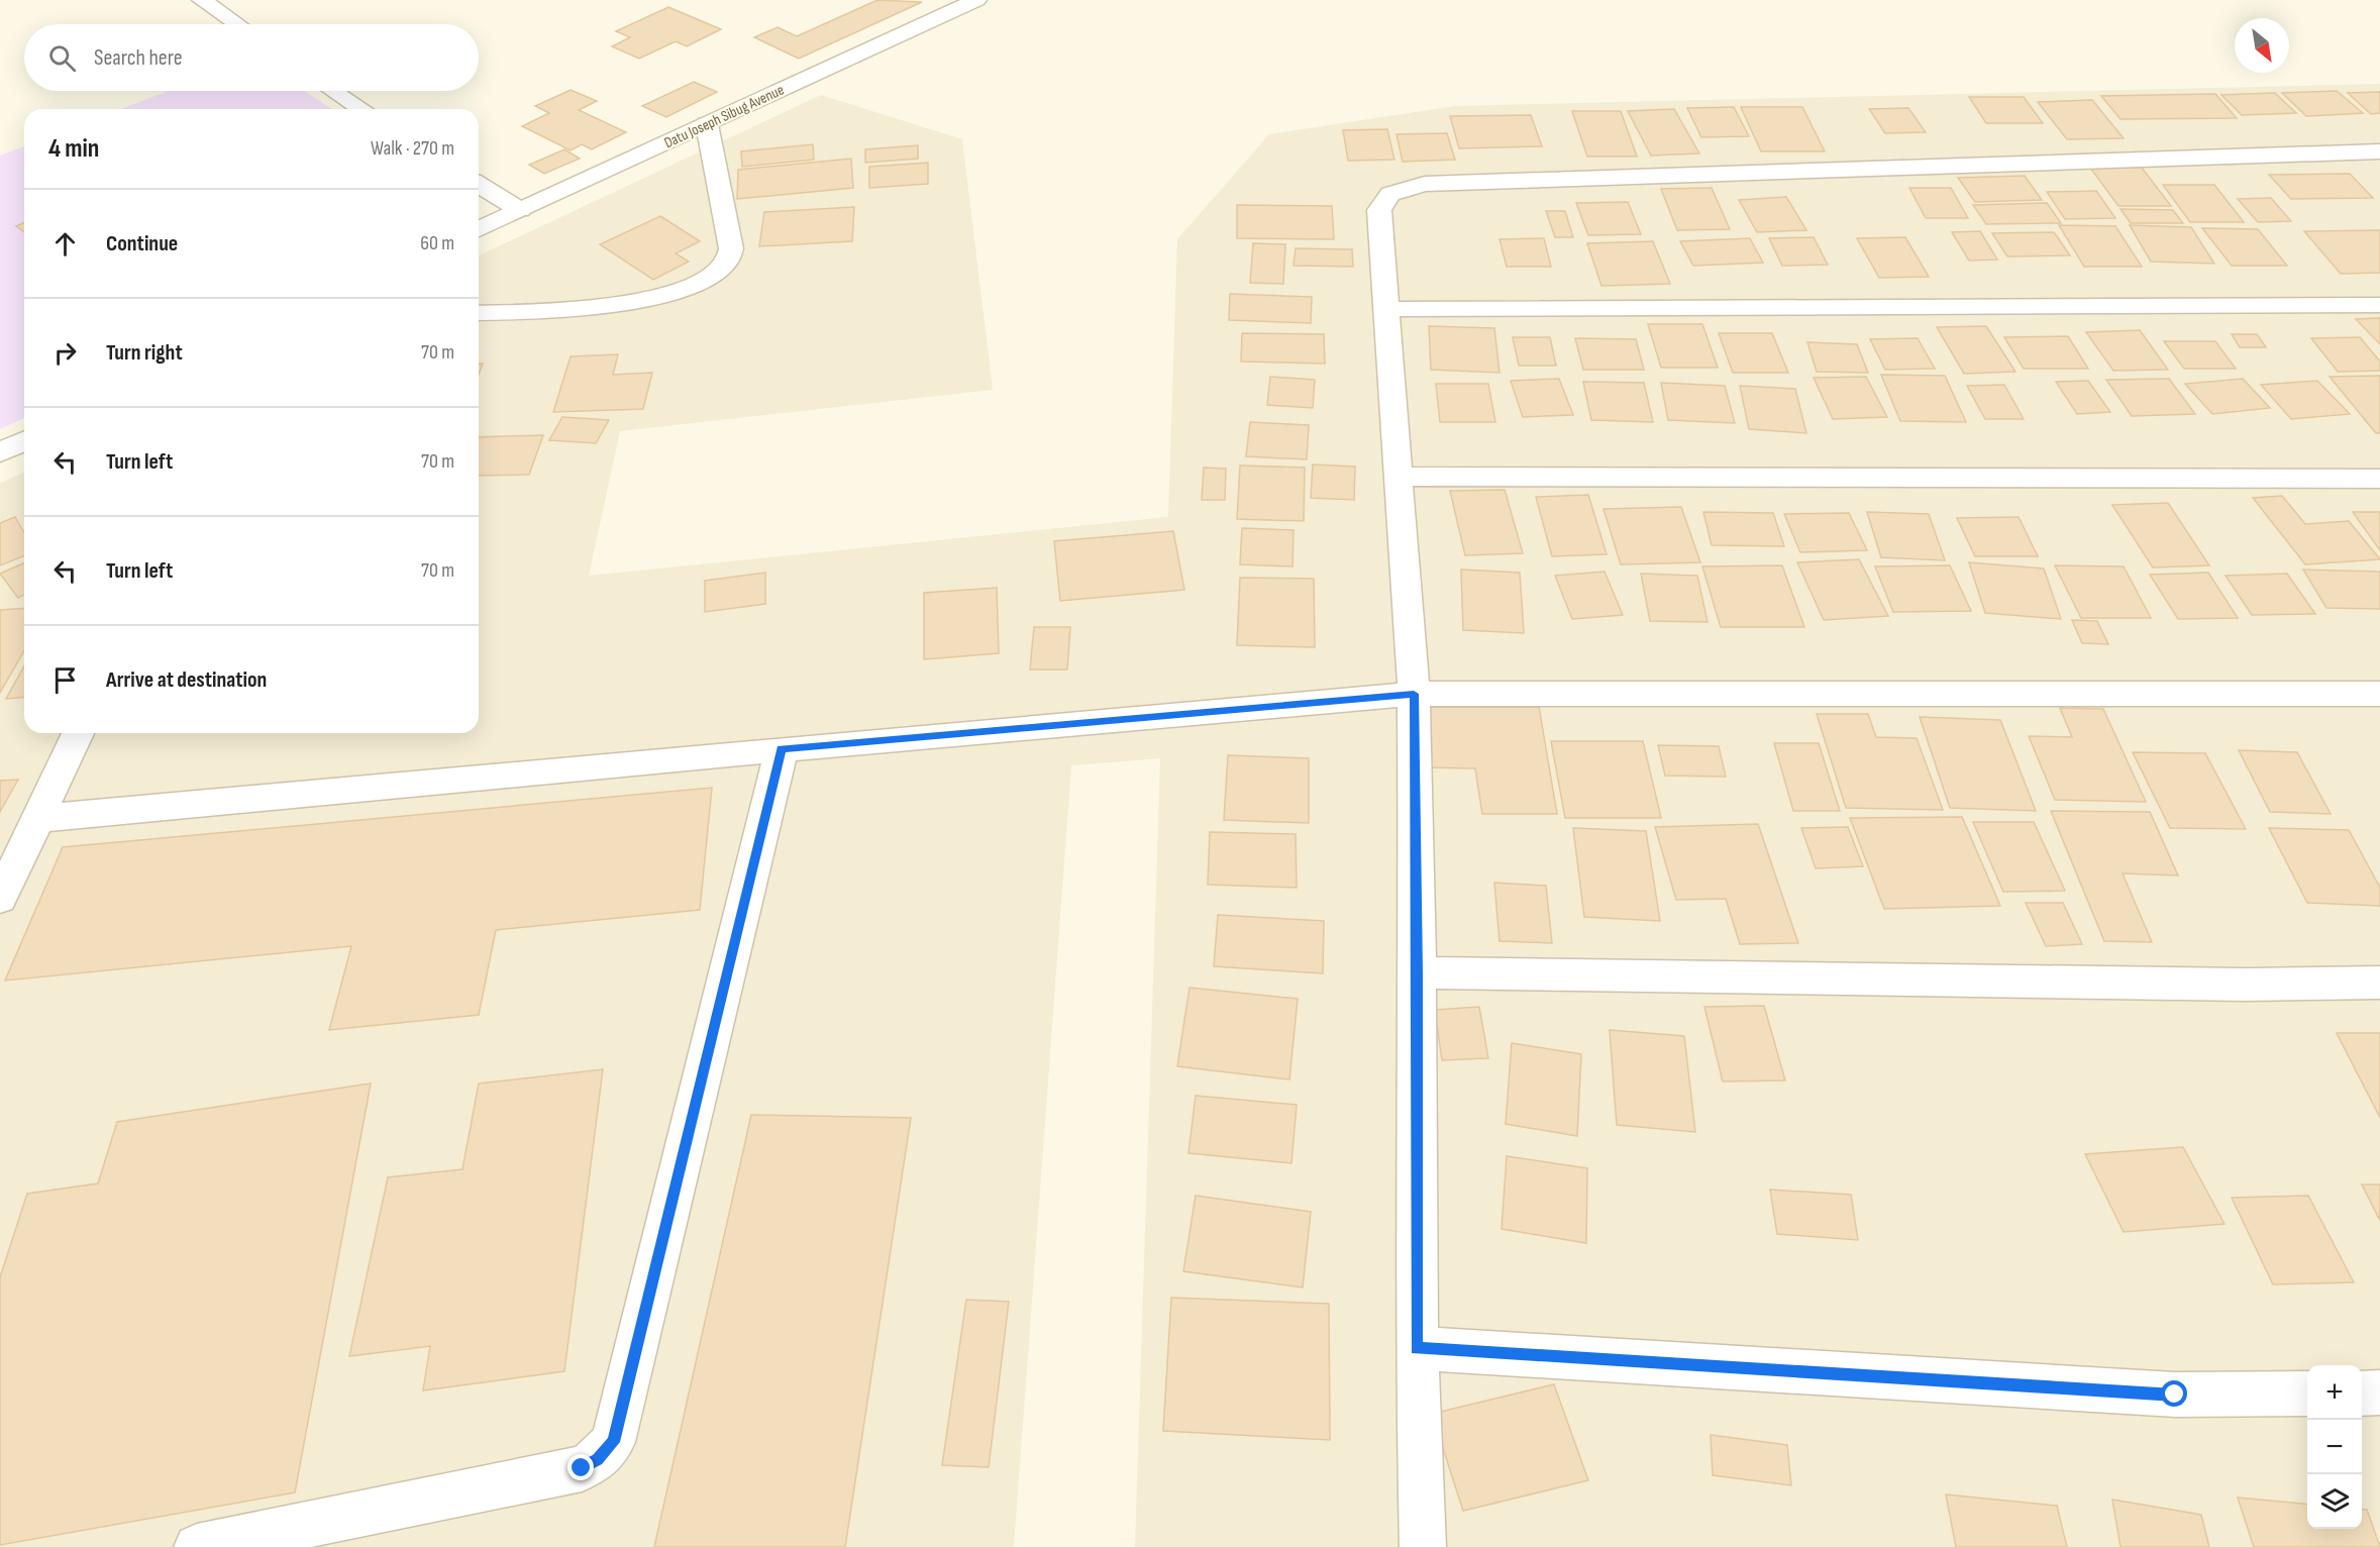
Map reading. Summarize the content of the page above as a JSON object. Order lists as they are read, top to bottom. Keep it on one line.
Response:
{"streets":{"street":["Datu Joseph Sibug Avenue"]},"north":"bottom right","page":{"search":"Search here","heading":["4 min","Walk · 270 m"],"list":[["Continue","60 m"],["Turn right","70 m"],["Turn left","70 m"],["Turn left","70 m"],"Arrive at destination"],"map_buttons":["+","−"]}}
